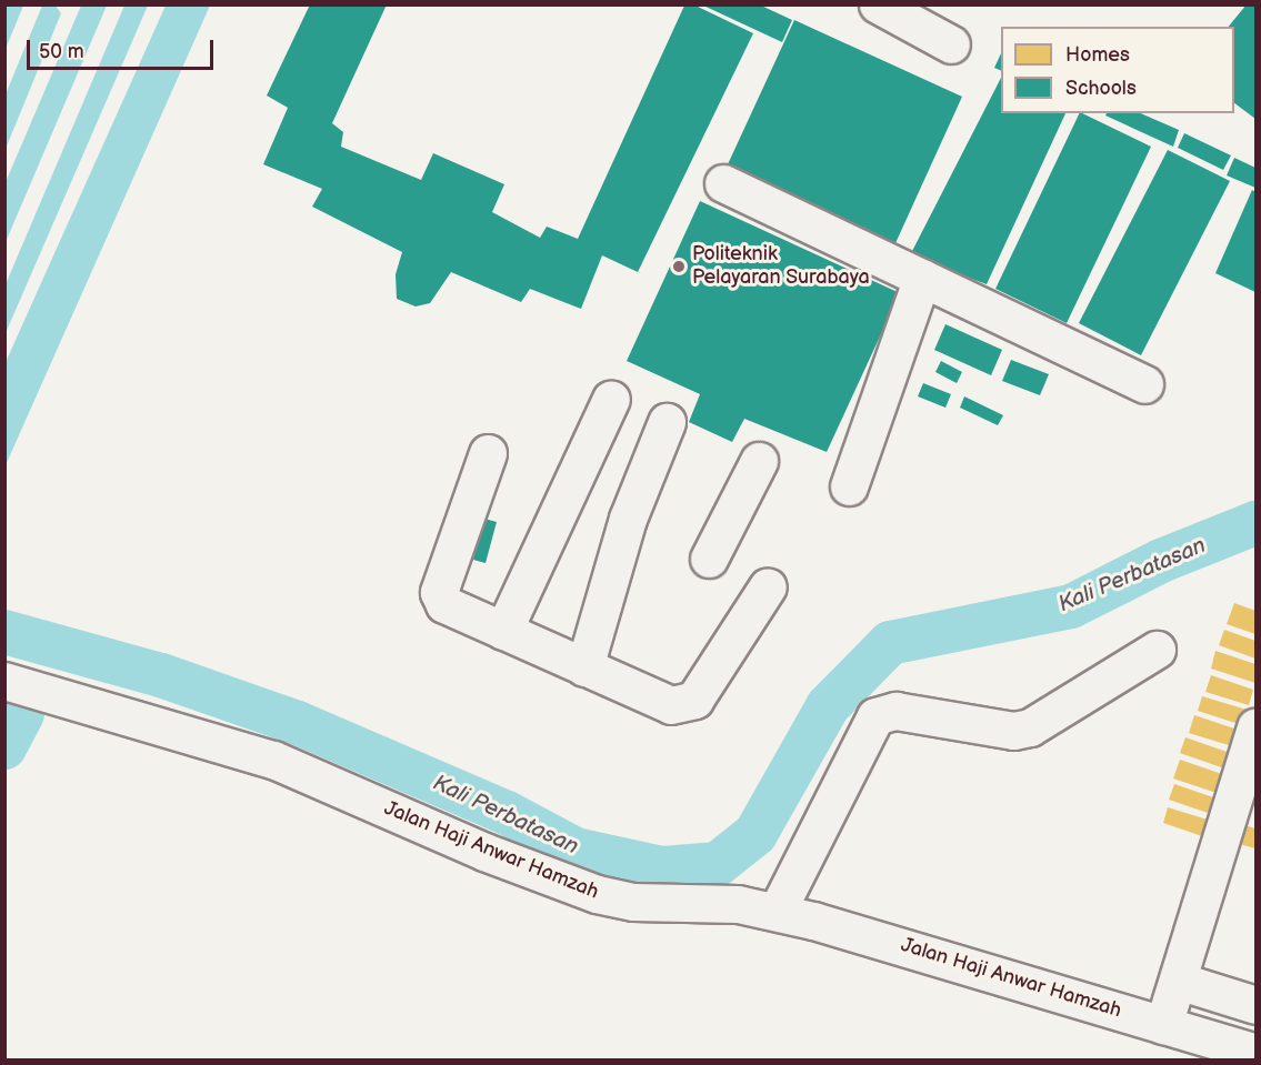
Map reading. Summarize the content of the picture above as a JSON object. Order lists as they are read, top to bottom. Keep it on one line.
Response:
{"streets":{"street":["Jalan Haji Anwar Hamzah"]},"water":["Kali Perbatasan"],"places":["Politeknik Pelayaran Surabaya"],"legend":["Homes","Schools"],"scale_bar":"50 m"}
